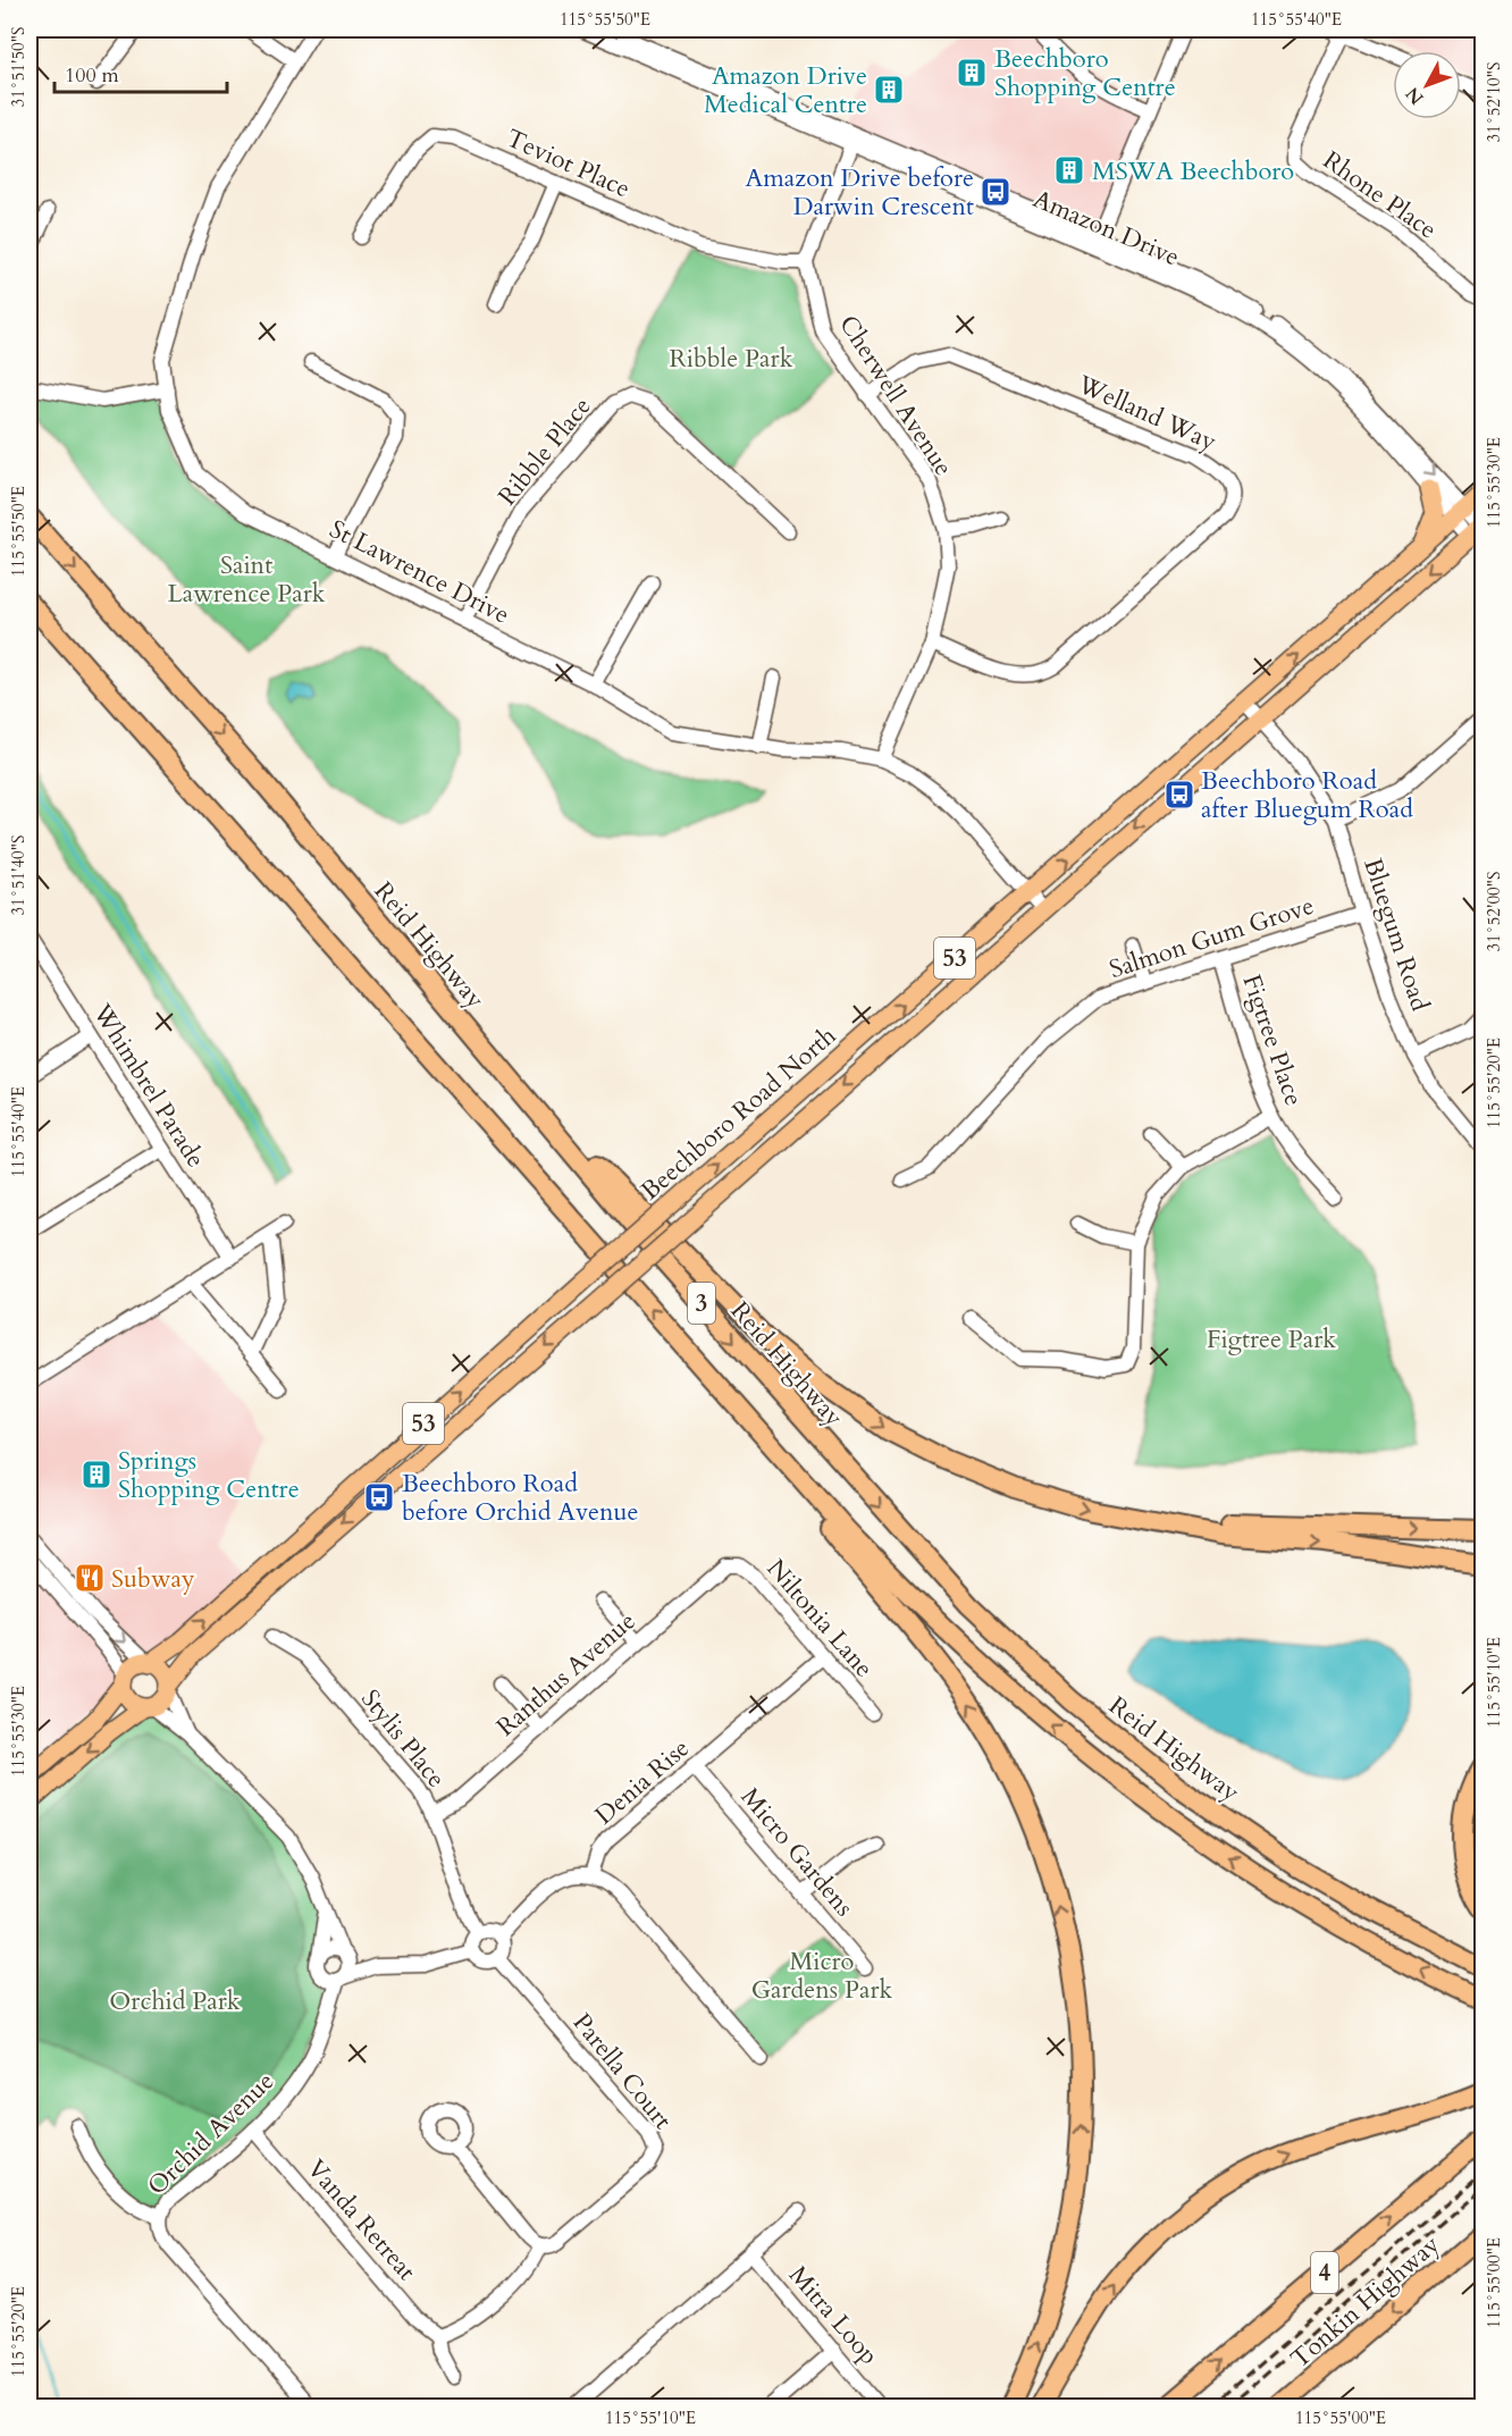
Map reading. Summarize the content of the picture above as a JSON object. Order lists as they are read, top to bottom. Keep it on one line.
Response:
{"streets":{"highway":["Reid Highway","3","4","Tonkin Highway"],"main road":["53","Beechboro Road North"],"street":["Teviot Place","Rhone Place","Amazon Drive","Cherwell Avenue","Welland Way","Ribble Place","St Lawrence Drive","Bluegum Road","Salmon Gum Grove","Figtree Place","Whimbrel Parade","Niltonia Lane","Ranthus Avenue","Stylis Place","Denia Rise","Micro Gardens","Parella Court","Orchid Avenue","Vanda Retreat","Mitra Loop"]},"crossings":[["Teviot Place","Cherwell Avenue"],["Amazon Drive","Beechboro Road North"],["Cherwell Avenue","Welland Way"],["Cherwell Avenue","St Lawrence Drive"],["Ribble Place","St Lawrence Drive"],["St Lawrence Drive","Beechboro Road North"],["Bluegum Road","Salmon Gum Grove"],["Bluegum Road","Beechboro Road North"],["Salmon Gum Grove","Figtree Place"],["53","Beechboro Road North"],["Niltonia Lane","Ranthus Avenue"],["Niltonia Lane","Denia Rise"],["Ranthus Avenue","Stylis Place"],["Stylis Place","Parella Court"],["Denia Rise","Micro Gardens"],["Orchid Avenue","Vanda Retreat"]],"parks":["Ribble Park","Saint Lawrence Park","Figtree Park","Micro Gardens Park","Orchid Park"],"places":{"building":["Beechboro Shopping Centre","Amazon Drive Medical Centre","MSWA Beechboro","Springs Shopping Centre"],"bus stop":["Amazon Drive before Darwin Crescent","Beechboro Road after Bluegum Road","Beechboro Road before Orchid Avenue"],"restaurant":["Subway"]},"scale_bar":"100 m","north":"bottom left","coordinates":["115°55'50\"E","115°55'40\"E","31°51'50\"S","31°52'10\"S","115°55'30\"E","31°51'40\"S","31°52'00\"S","115°55'20\"E","115°55'10\"E","115°55'00\"E"]}
